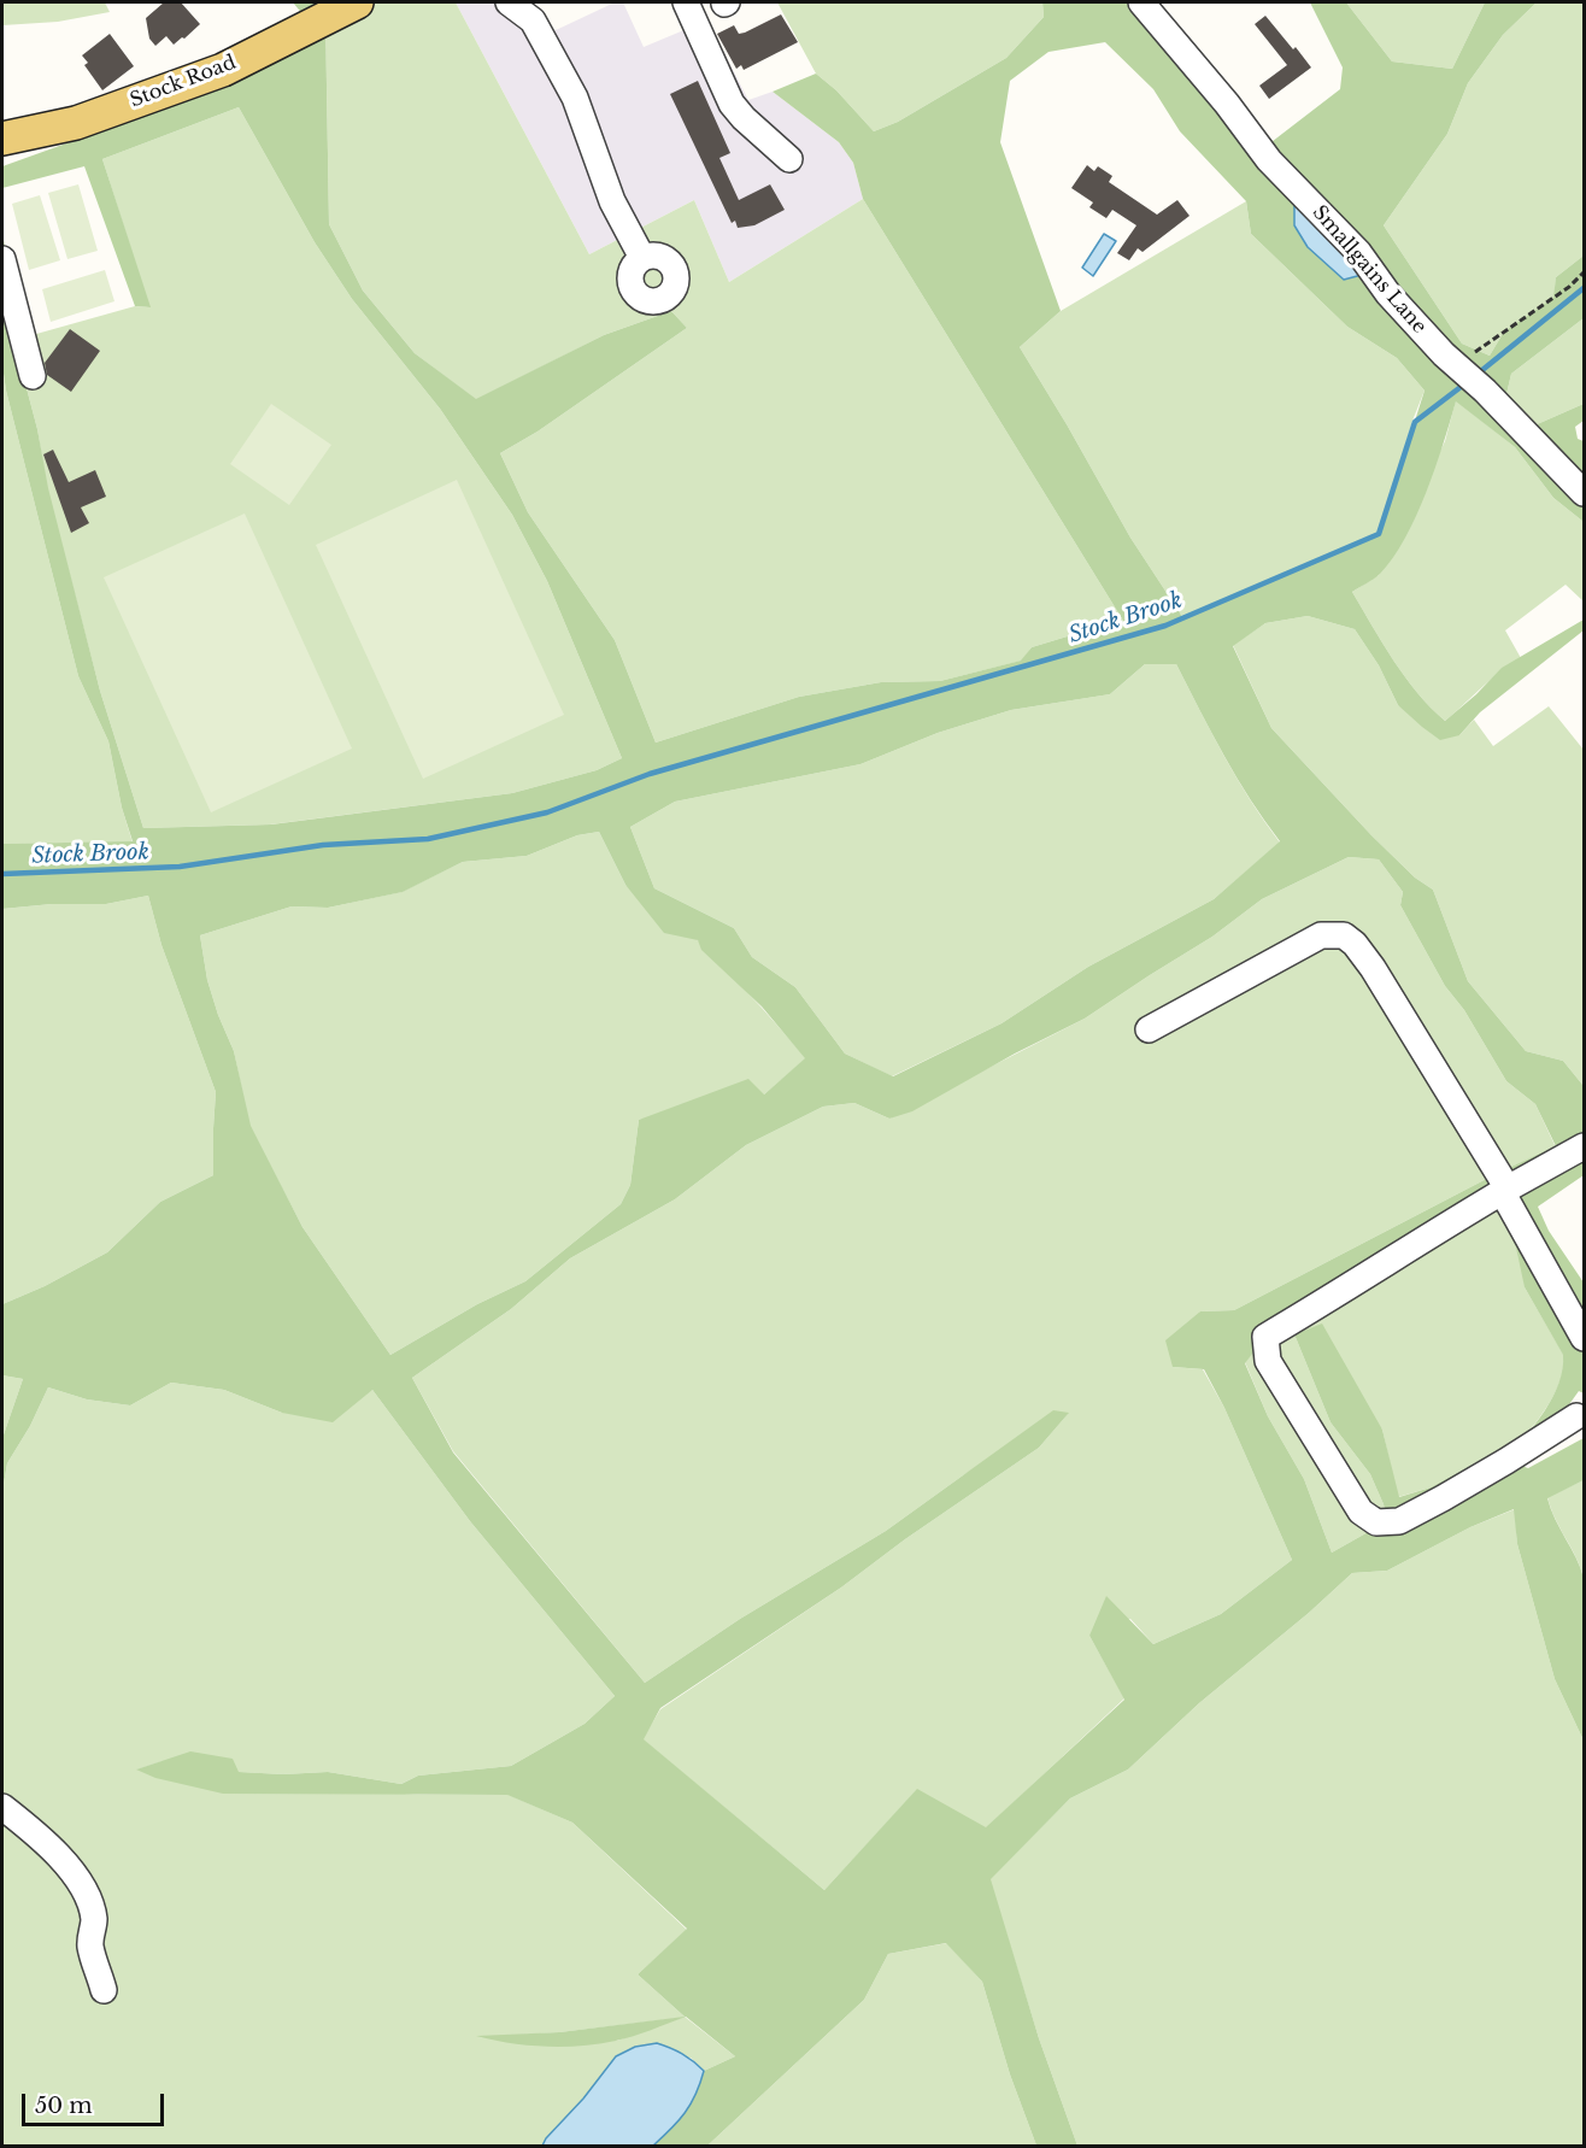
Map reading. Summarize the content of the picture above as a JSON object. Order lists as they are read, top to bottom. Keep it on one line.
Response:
{"streets":{"main road":["Stock Road"],"street":["Smallgains Lane"]},"water":["Stock Brook"],"scale_bar":"50 m"}
